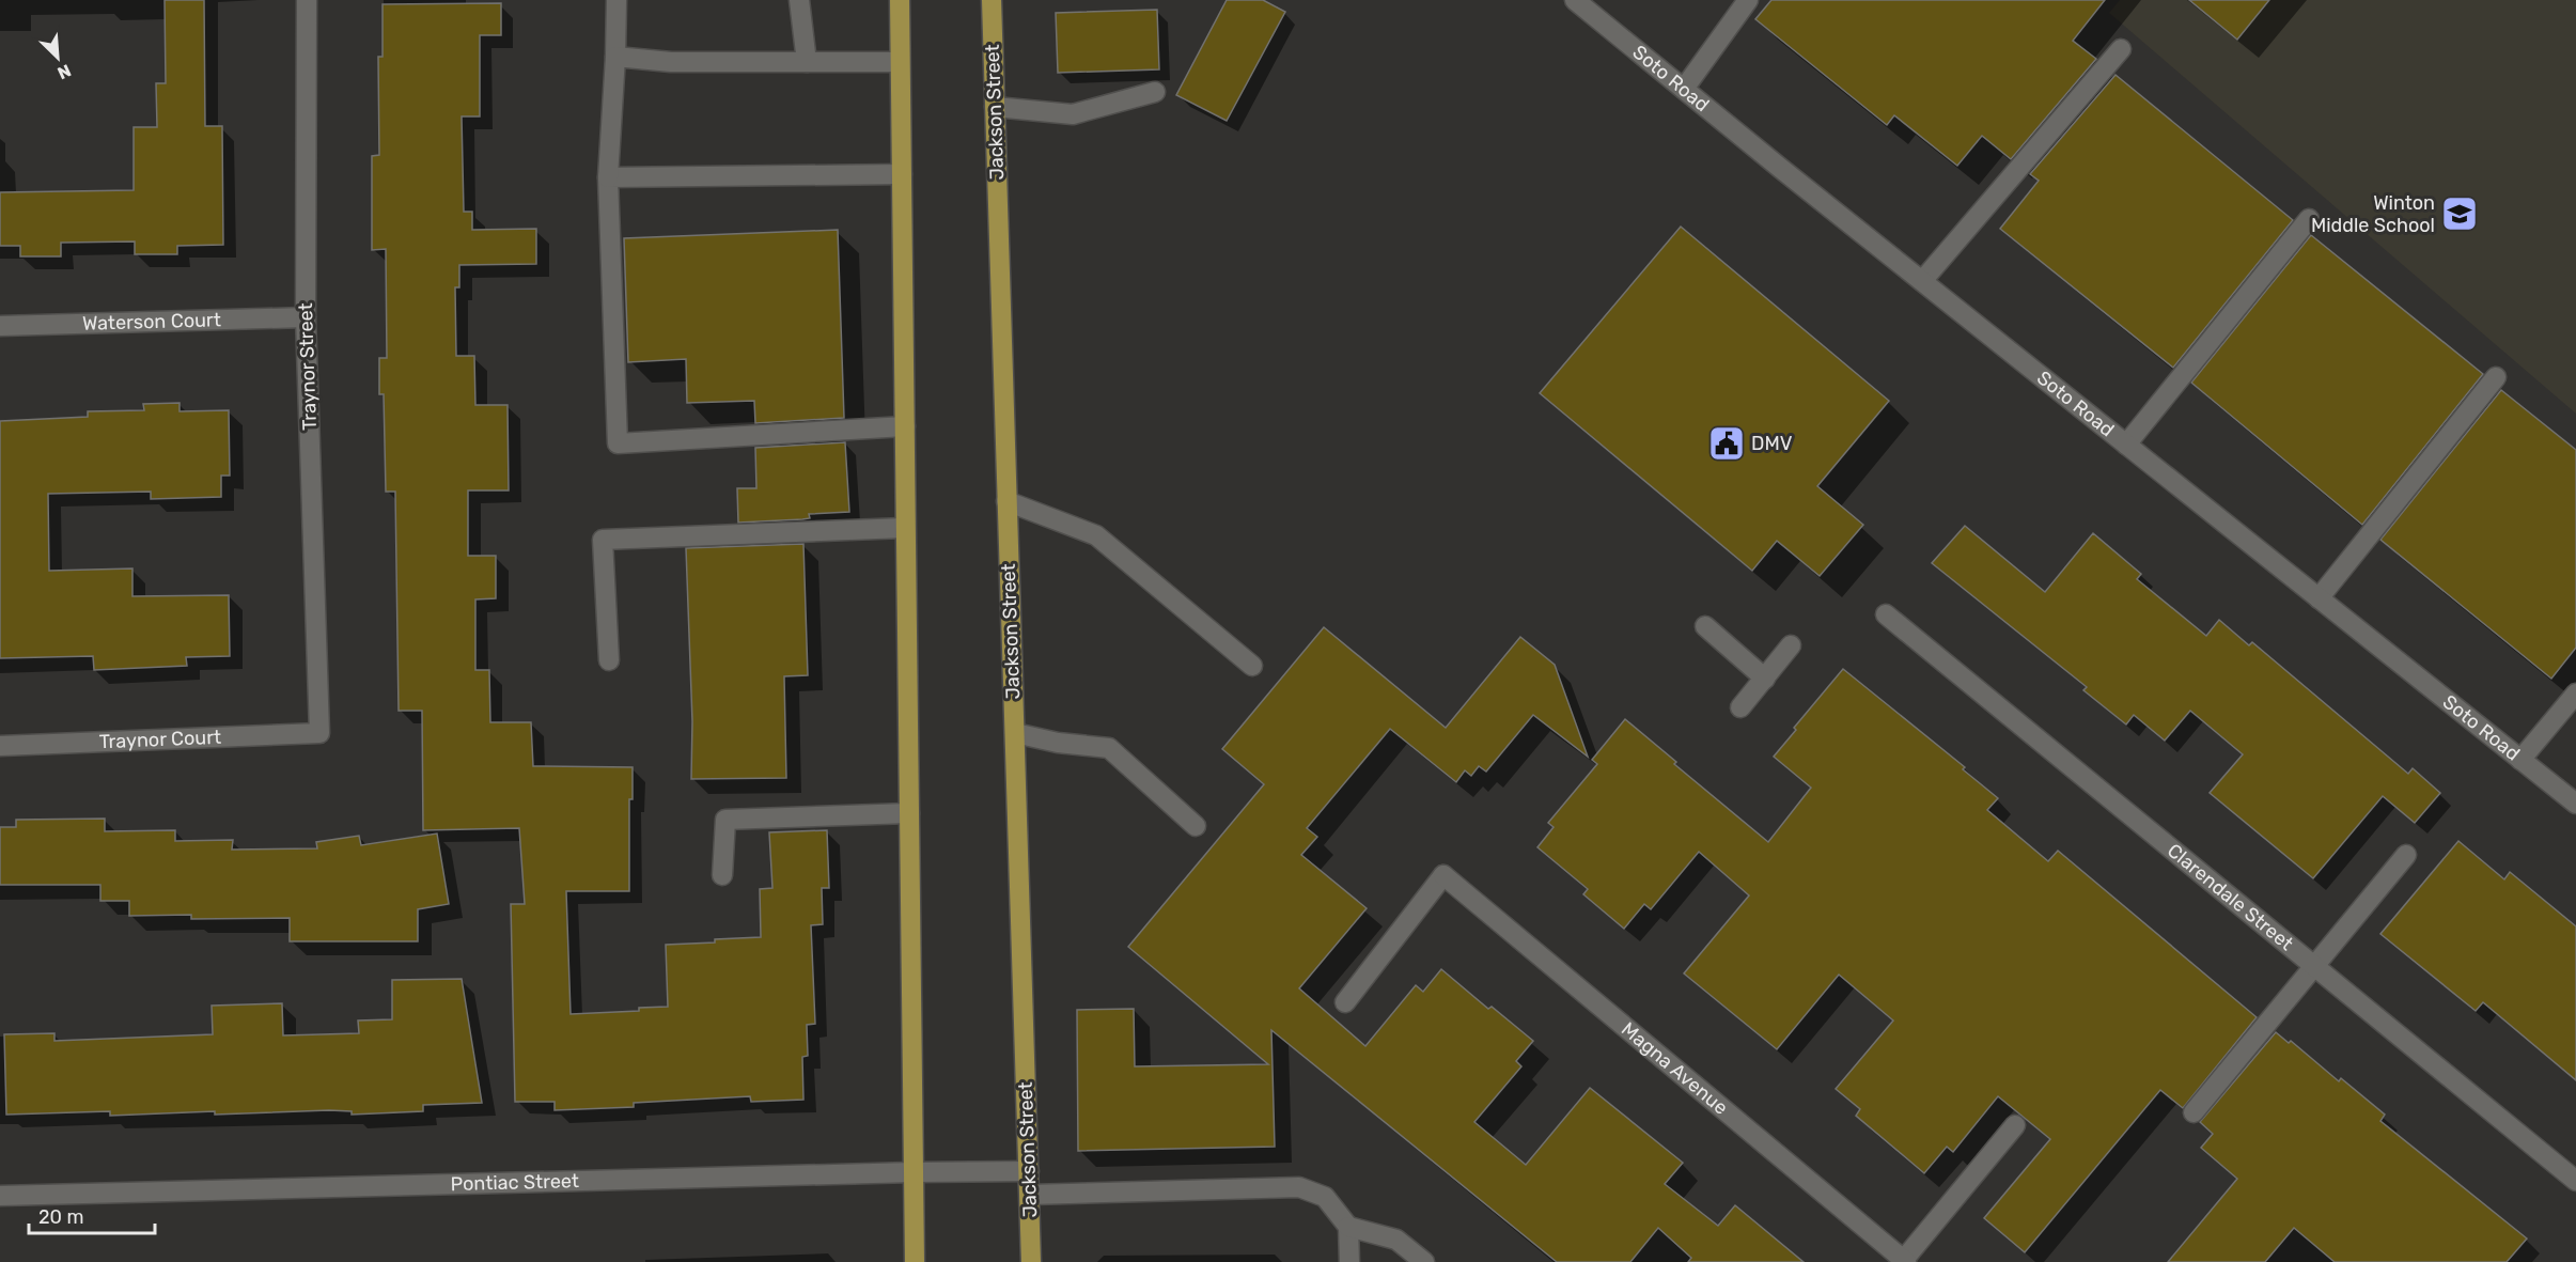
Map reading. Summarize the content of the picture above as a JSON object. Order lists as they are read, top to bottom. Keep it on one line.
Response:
{"streets":{"main road":["Jackson Street"],"street":["Soto Road","Waterson Court","Traynor Street","Traynor Court","Clarendale Street","Magna Avenue","Pontiac Street"]},"crossings":[["Jackson Street","Pontiac Street"],["Waterson Court","Traynor Street"],["Traynor Street","Traynor Court"]],"places":{"school or university":["Winton Middle School"],"public building":["DMV"]},"scale_bar":"20 m","north":"bottom right"}
